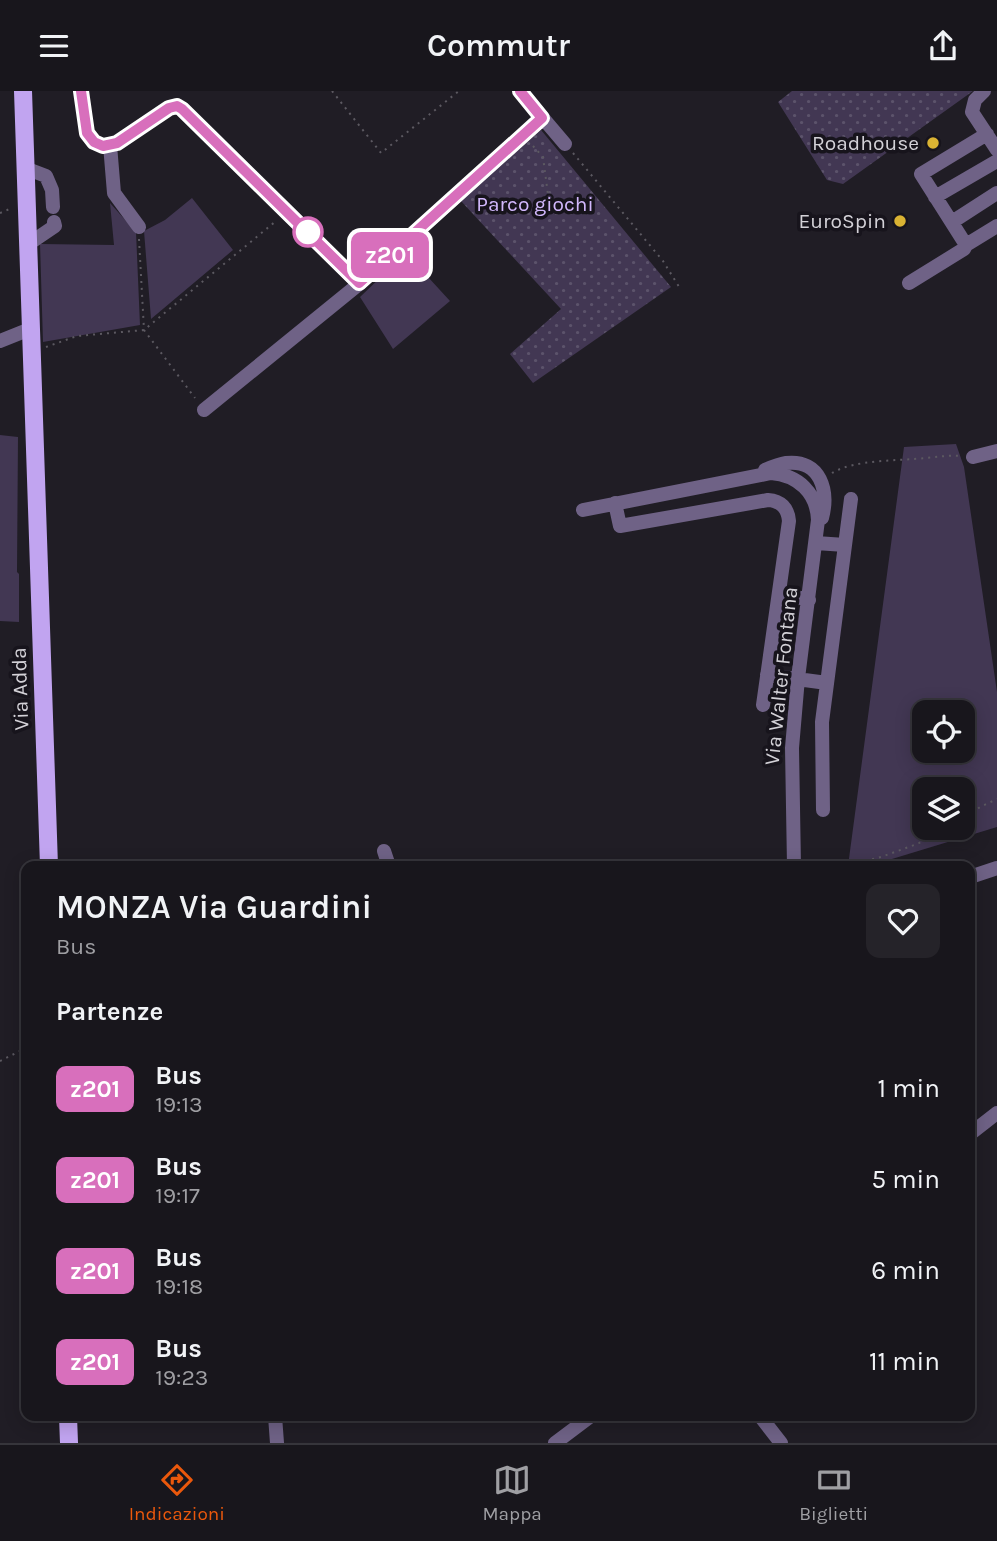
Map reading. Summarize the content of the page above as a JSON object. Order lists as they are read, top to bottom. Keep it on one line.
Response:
{"streets":{"main road":["Via Adda"],"street":["Via Walter Fontana"]},"parks":["Parco giochi"],"places":["Roadhouse","EuroSpin"],"lines":["bus line z201"],"page":{"header":"Commutr","on_map":"z201","heading":[["MONZA Via Guardini","Bus"],"Partenze"],"list":[{"mark":"z201","name":"Bus","note":"19:13","value":"1 min"},{"mark":"z201","name":"Bus","note":"19:17","value":"5 min"},{"mark":"z201","name":"Bus","note":"19:18","value":"6 min"},{"mark":"z201","name":"Bus","note":"19:23","value":"11 min"}],"tabs":["Indicazioni","Mappa","Biglietti"]}}
